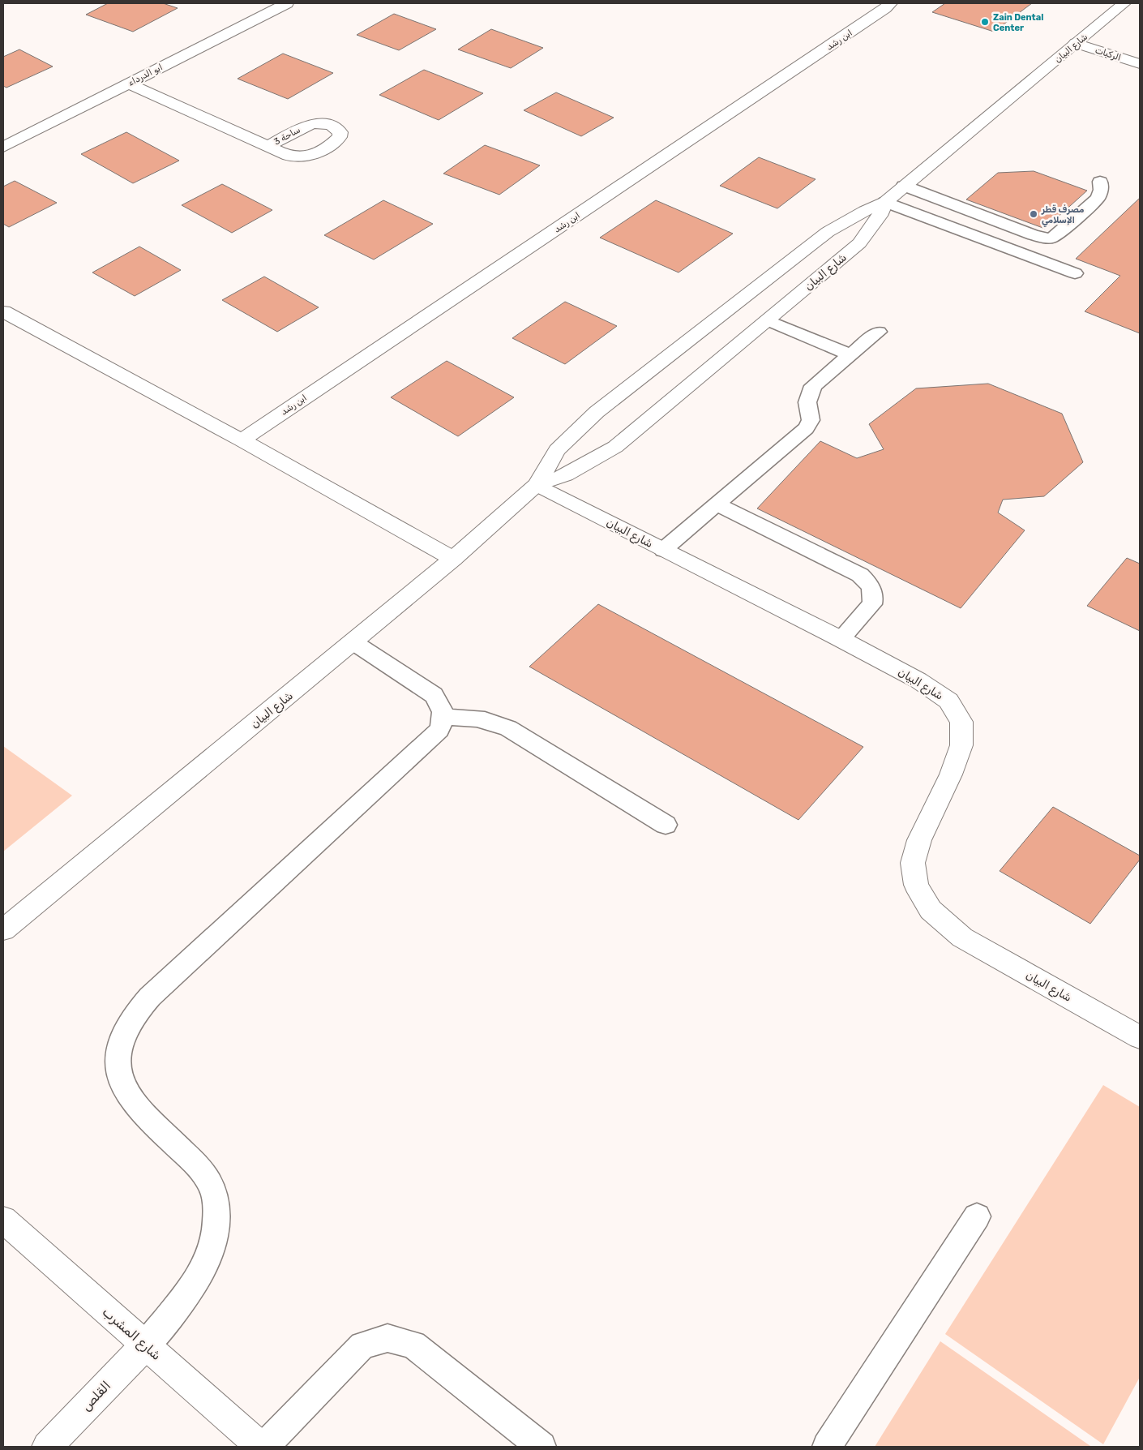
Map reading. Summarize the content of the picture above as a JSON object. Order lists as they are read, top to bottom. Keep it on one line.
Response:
{"streets":{"street":["ابن رشد","شارع البيان","الركيات","ابو الدرداء","ساحة 3","شارع المشرب","القلص"]},"crossings":[["شارع البيان","الركيات"],["ابو الدرداء","ساحة 3"],["شارع المشرب","القلص"]],"places":["Zain Dental Center","مصرف قطر الإسلامي"]}
